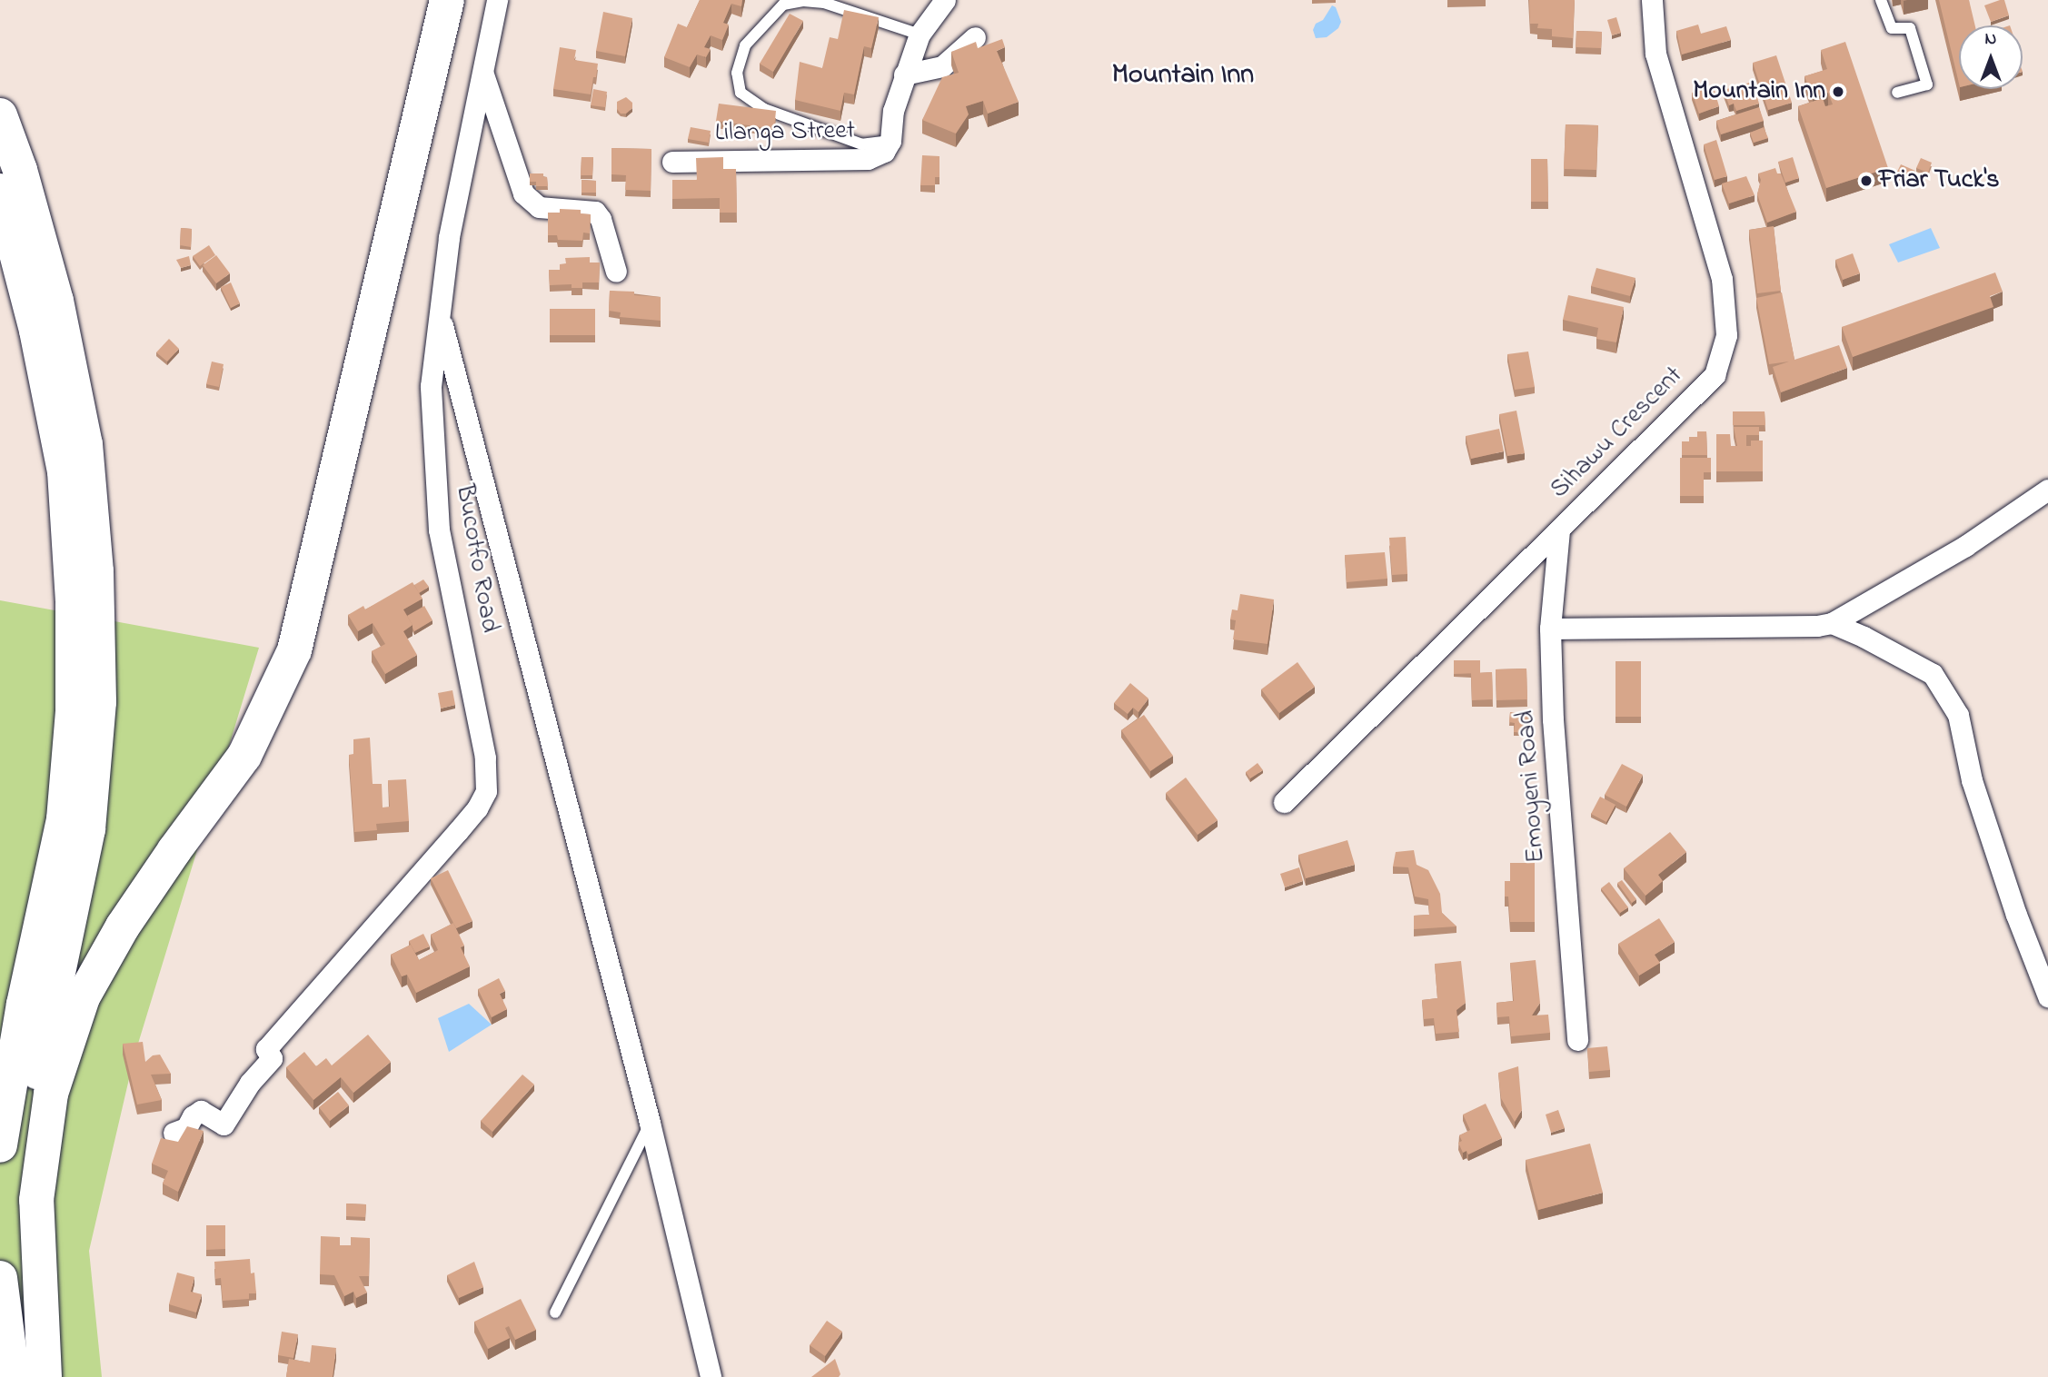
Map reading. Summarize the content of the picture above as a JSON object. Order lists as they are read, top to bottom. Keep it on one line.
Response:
{"streets":{"street":["Lilanga Street","Sihawu Crescent","Bucotfo Road","Emoyeni Road"]},"crossings":[["Sihawu Crescent","Emoyeni Road"]],"districts":["Mountain Inn"],"places":["Mountain Inn","Friar Tuck's"],"north":"top"}
